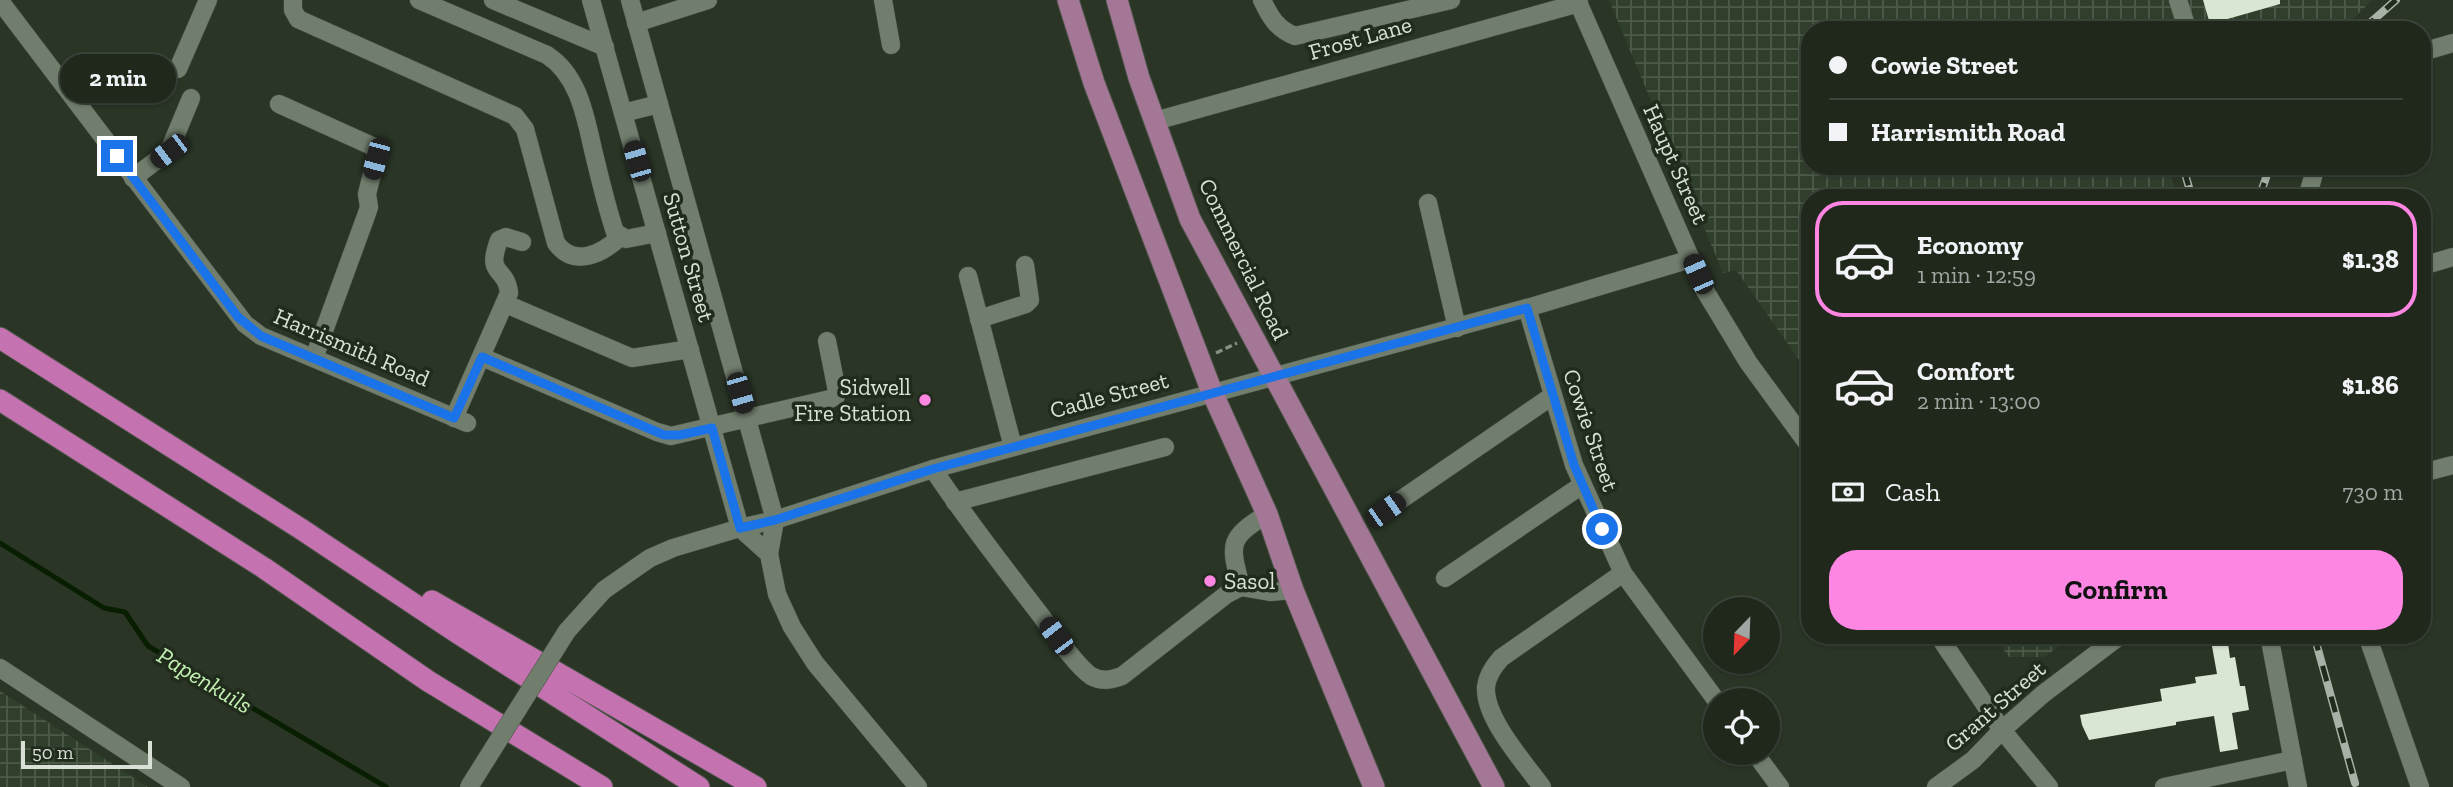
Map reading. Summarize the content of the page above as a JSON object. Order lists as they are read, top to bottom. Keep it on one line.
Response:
{"streets":{"main road":["Commercial Road"],"street":["Frost Lane","Haupt Street","Sutton Street","Harrismith Road","Cadle Street","Cowie Street","Grant Street"]},"crossings":[["Frost Lane","Haupt Street"],["Frost Lane","Commercial Road"],["Haupt Street","Cadle Street"],["Sutton Street","Cadle Street"],["Commercial Road","Cadle Street"],["Cadle Street","Cowie Street"]],"water":["Papenkuils"],"places":["Sidwell Fire Station","Sasol"],"scale_bar":"50 m","north":"bottom left","page":{"banner":["Cowie Street","Harrismith Road"],"bubble":"2 min","list":[{"name":"Economy","note":"1 min · 12:59","value":"$1.38"},{"name":"Comfort","note":"2 min · 13:00","value":"$1.86"}],"pay":["Cash","730 m"],"buttons":"Confirm","scale":"50 m"}}
